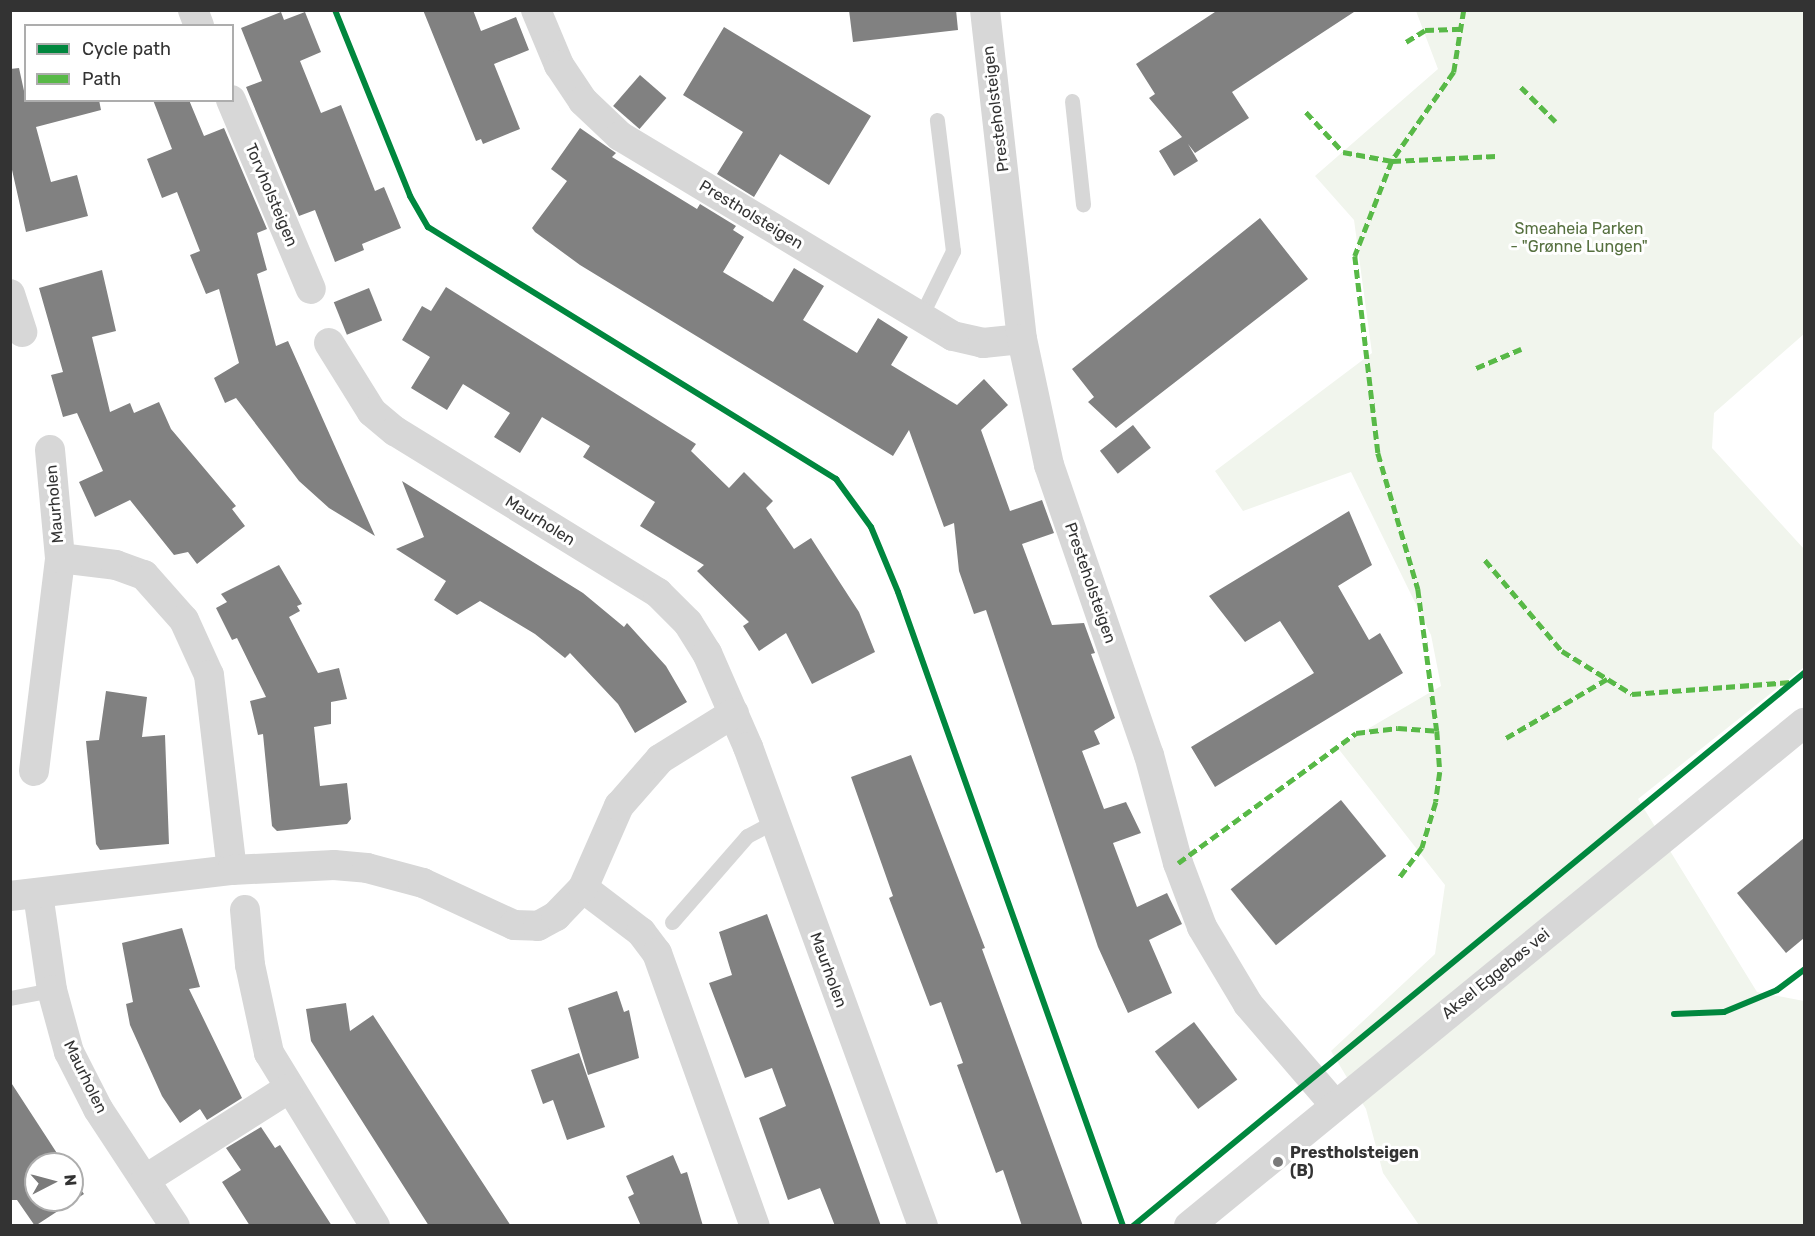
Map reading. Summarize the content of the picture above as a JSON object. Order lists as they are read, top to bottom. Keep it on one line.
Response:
{"streets":{"street":["Presteholsteigen","Torvholsteigen","Prestholsteigen","Maurholen","Aksel Eggebøs vei"]},"crossings":[["Presteholsteigen","Prestholsteigen"],["Presteholsteigen","Aksel Eggebøs vei"]],"parks":["Smeaheia Parken - \"Grønne Lungen\""],"places":["Prestholsteigen (B)"],"legend":["Cycle path","Path"],"north":"right"}
